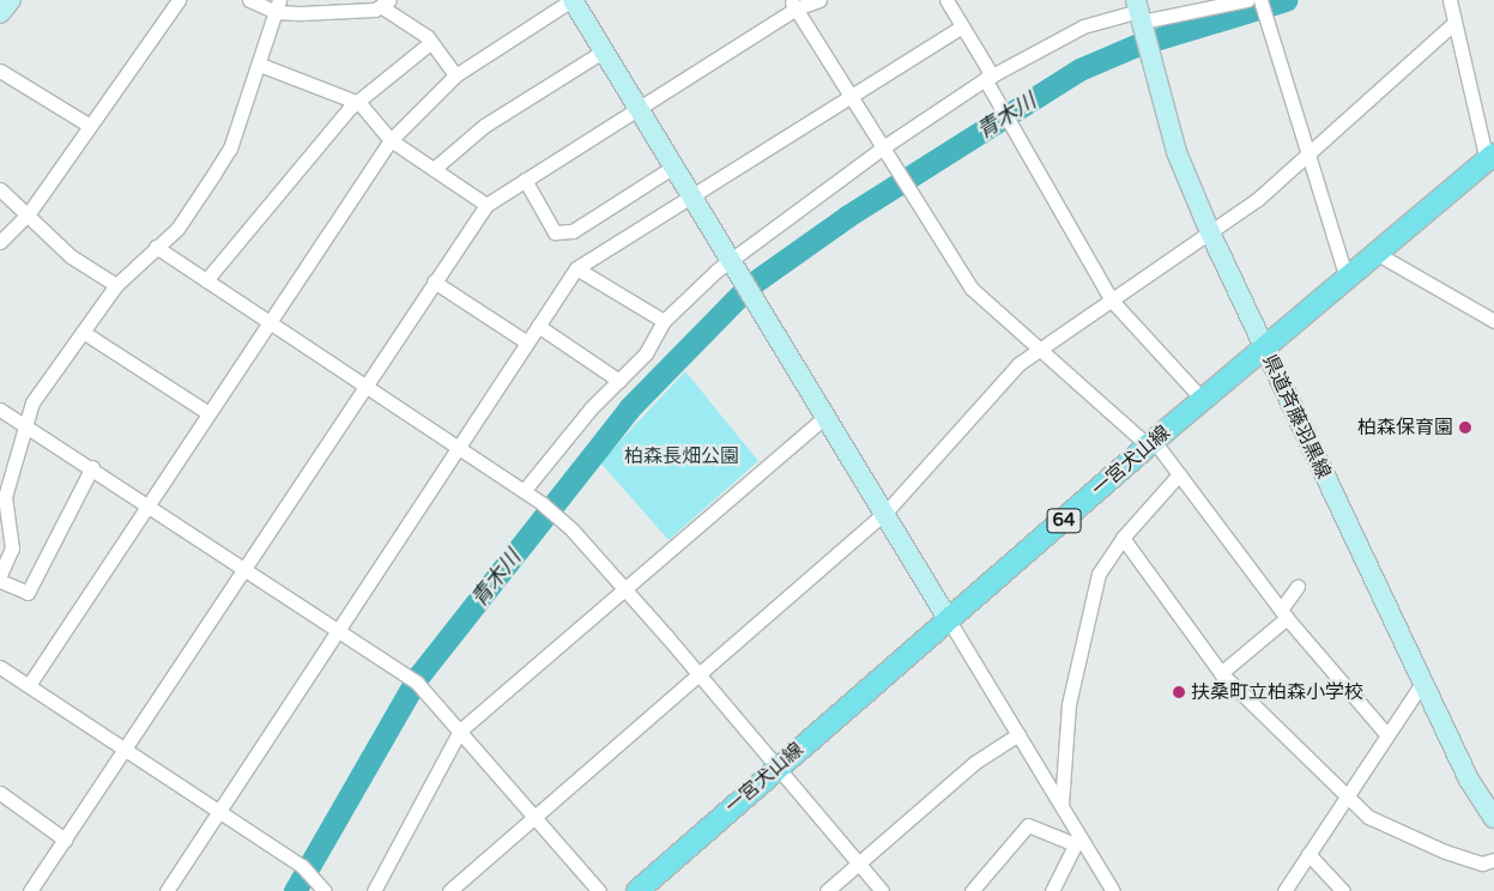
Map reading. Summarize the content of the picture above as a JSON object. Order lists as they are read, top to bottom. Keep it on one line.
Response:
{"streets":{"main road":["県道斉藤羽黒線","一宮犬山線","64"]},"crossings":[["県道斉藤羽黒線","一宮犬山線"]],"water":["青木川"],"parks":["柏森長畑公園"],"places":["柏森保育園","扶桑町立柏森小学校"]}
